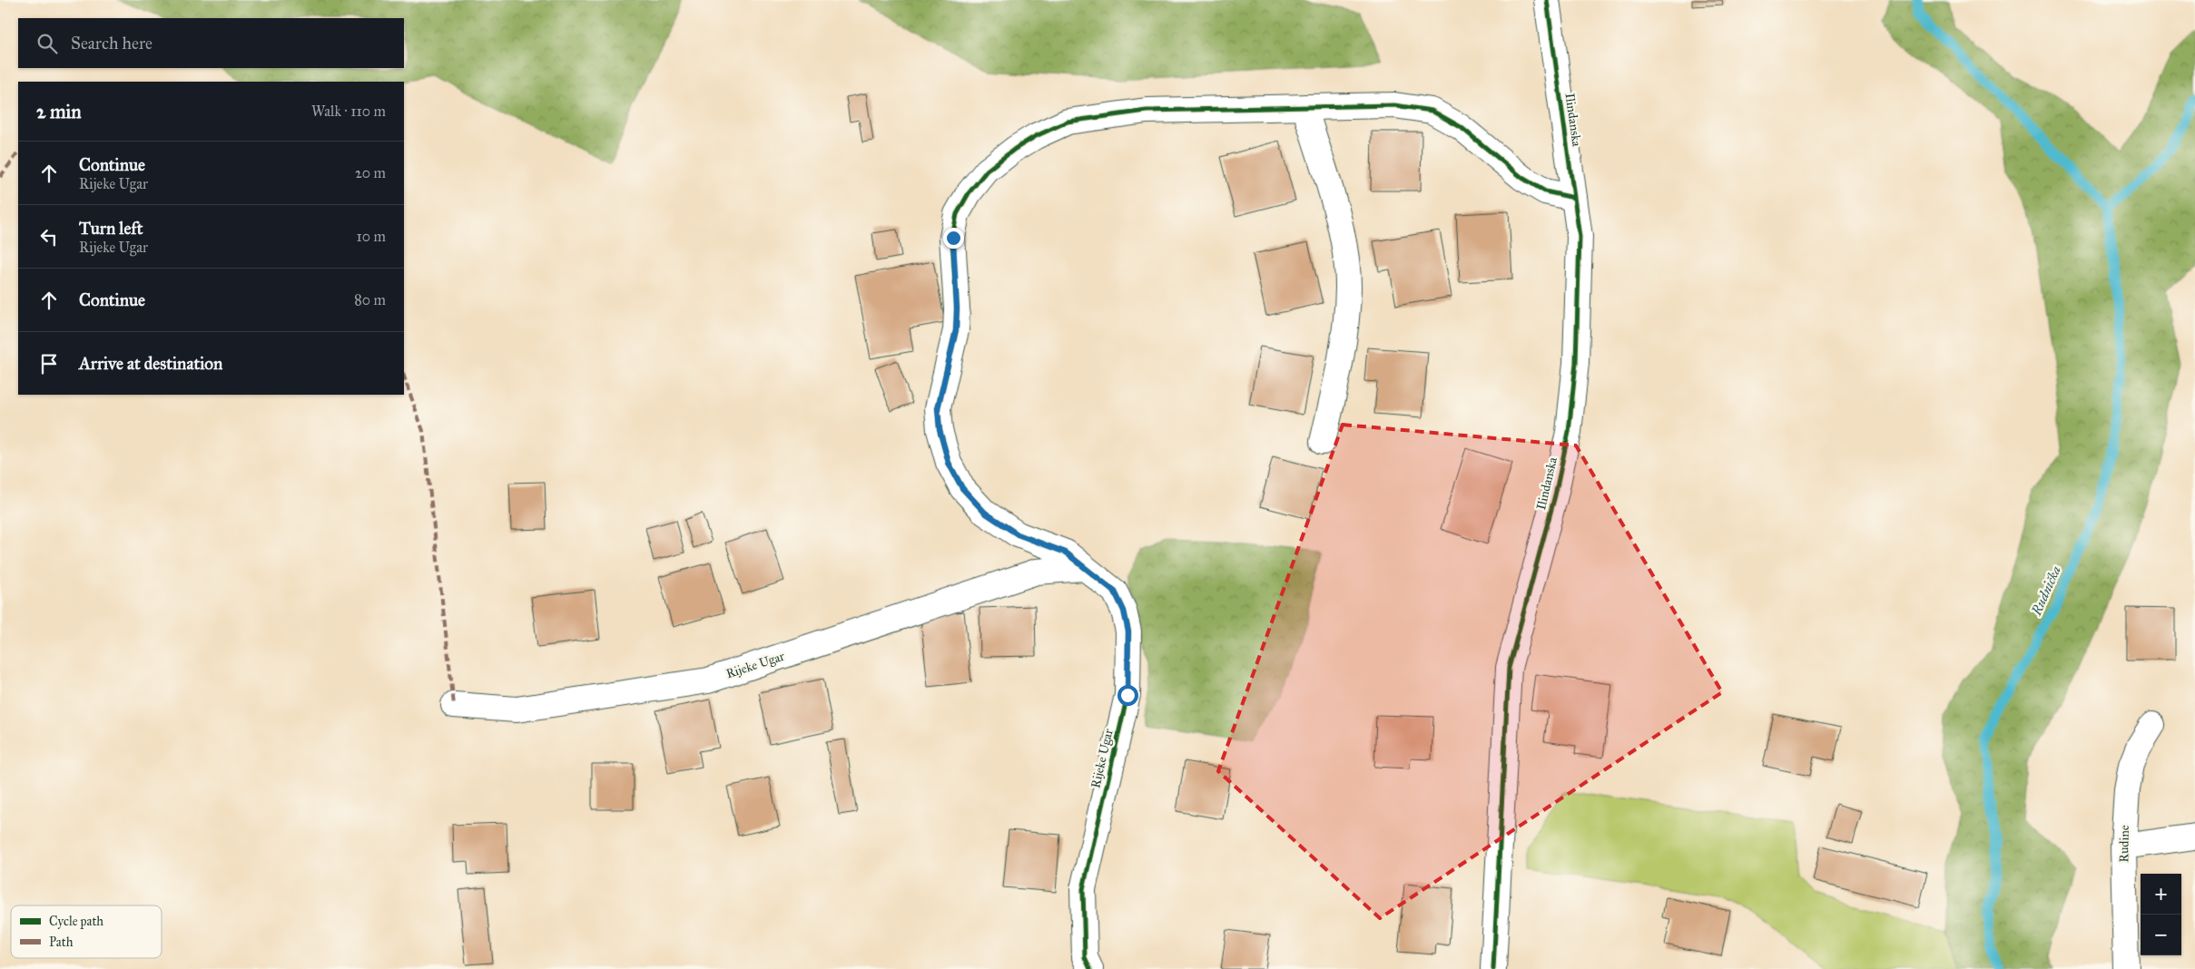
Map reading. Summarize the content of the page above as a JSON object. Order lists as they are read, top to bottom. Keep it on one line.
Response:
{"streets":{"street":["Ilindanska","Rijeke Ugar","Rudine"]},"water":["Rudnička"],"legend":["Cycle path","Path"],"page":{"search":"Search here","heading":["2 min","Walk · 110 m"],"list":[["Continue","Rijeke Ugar","20 m"],["Turn left","Rijeke Ugar","10 m"],["Continue","80 m"],"Arrive at destination"],"map_buttons":["+","−"]}}
